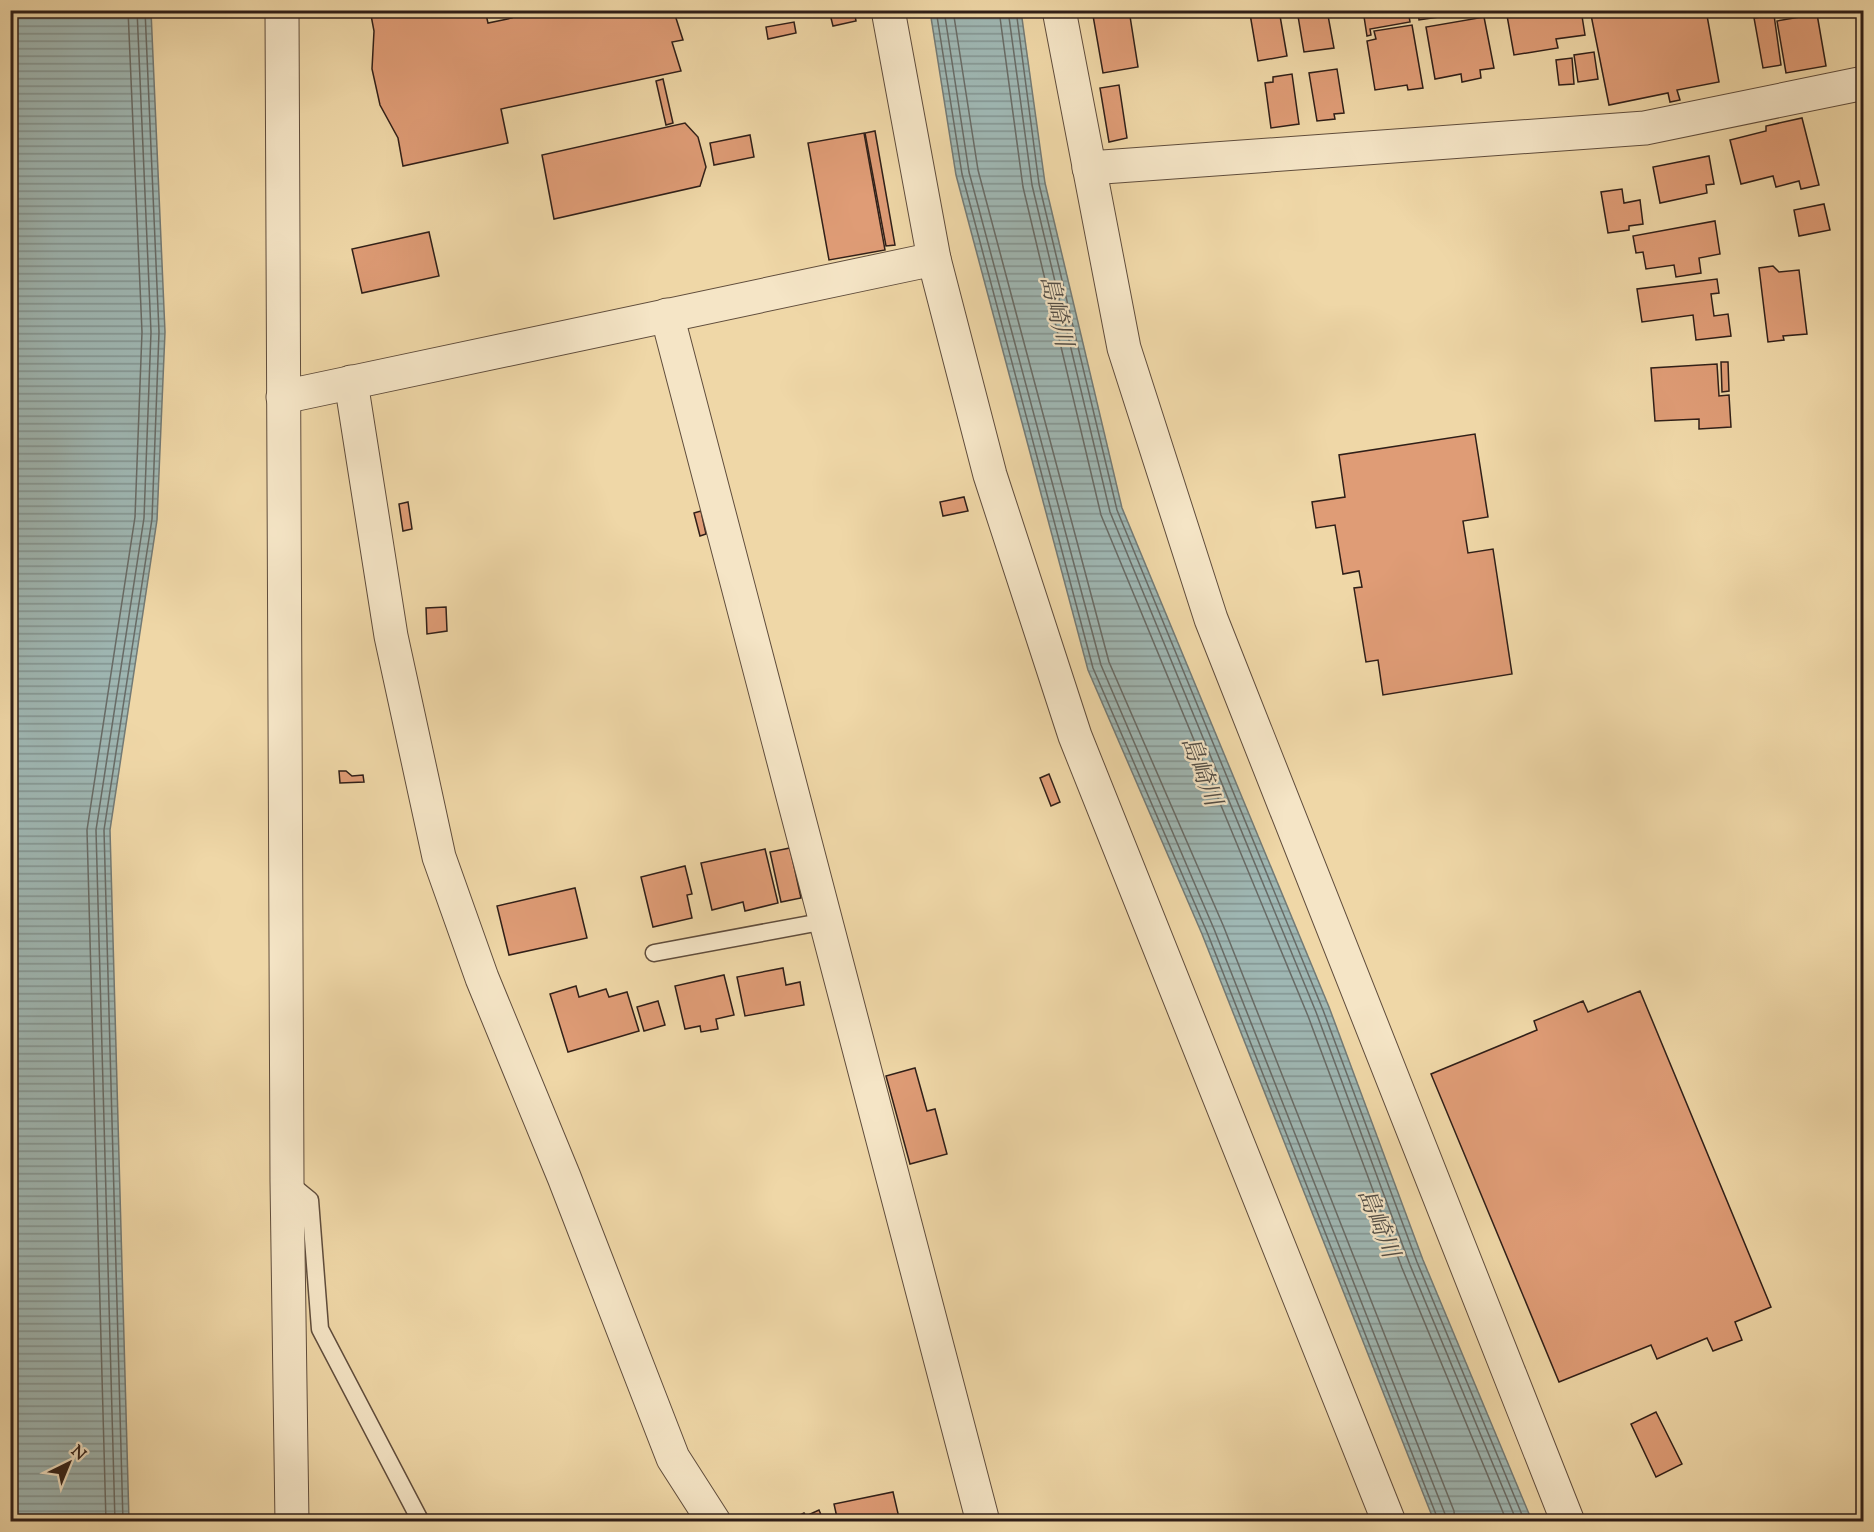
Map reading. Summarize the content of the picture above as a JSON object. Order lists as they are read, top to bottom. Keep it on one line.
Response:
{"water":["島崎川"],"north":"top right"}
